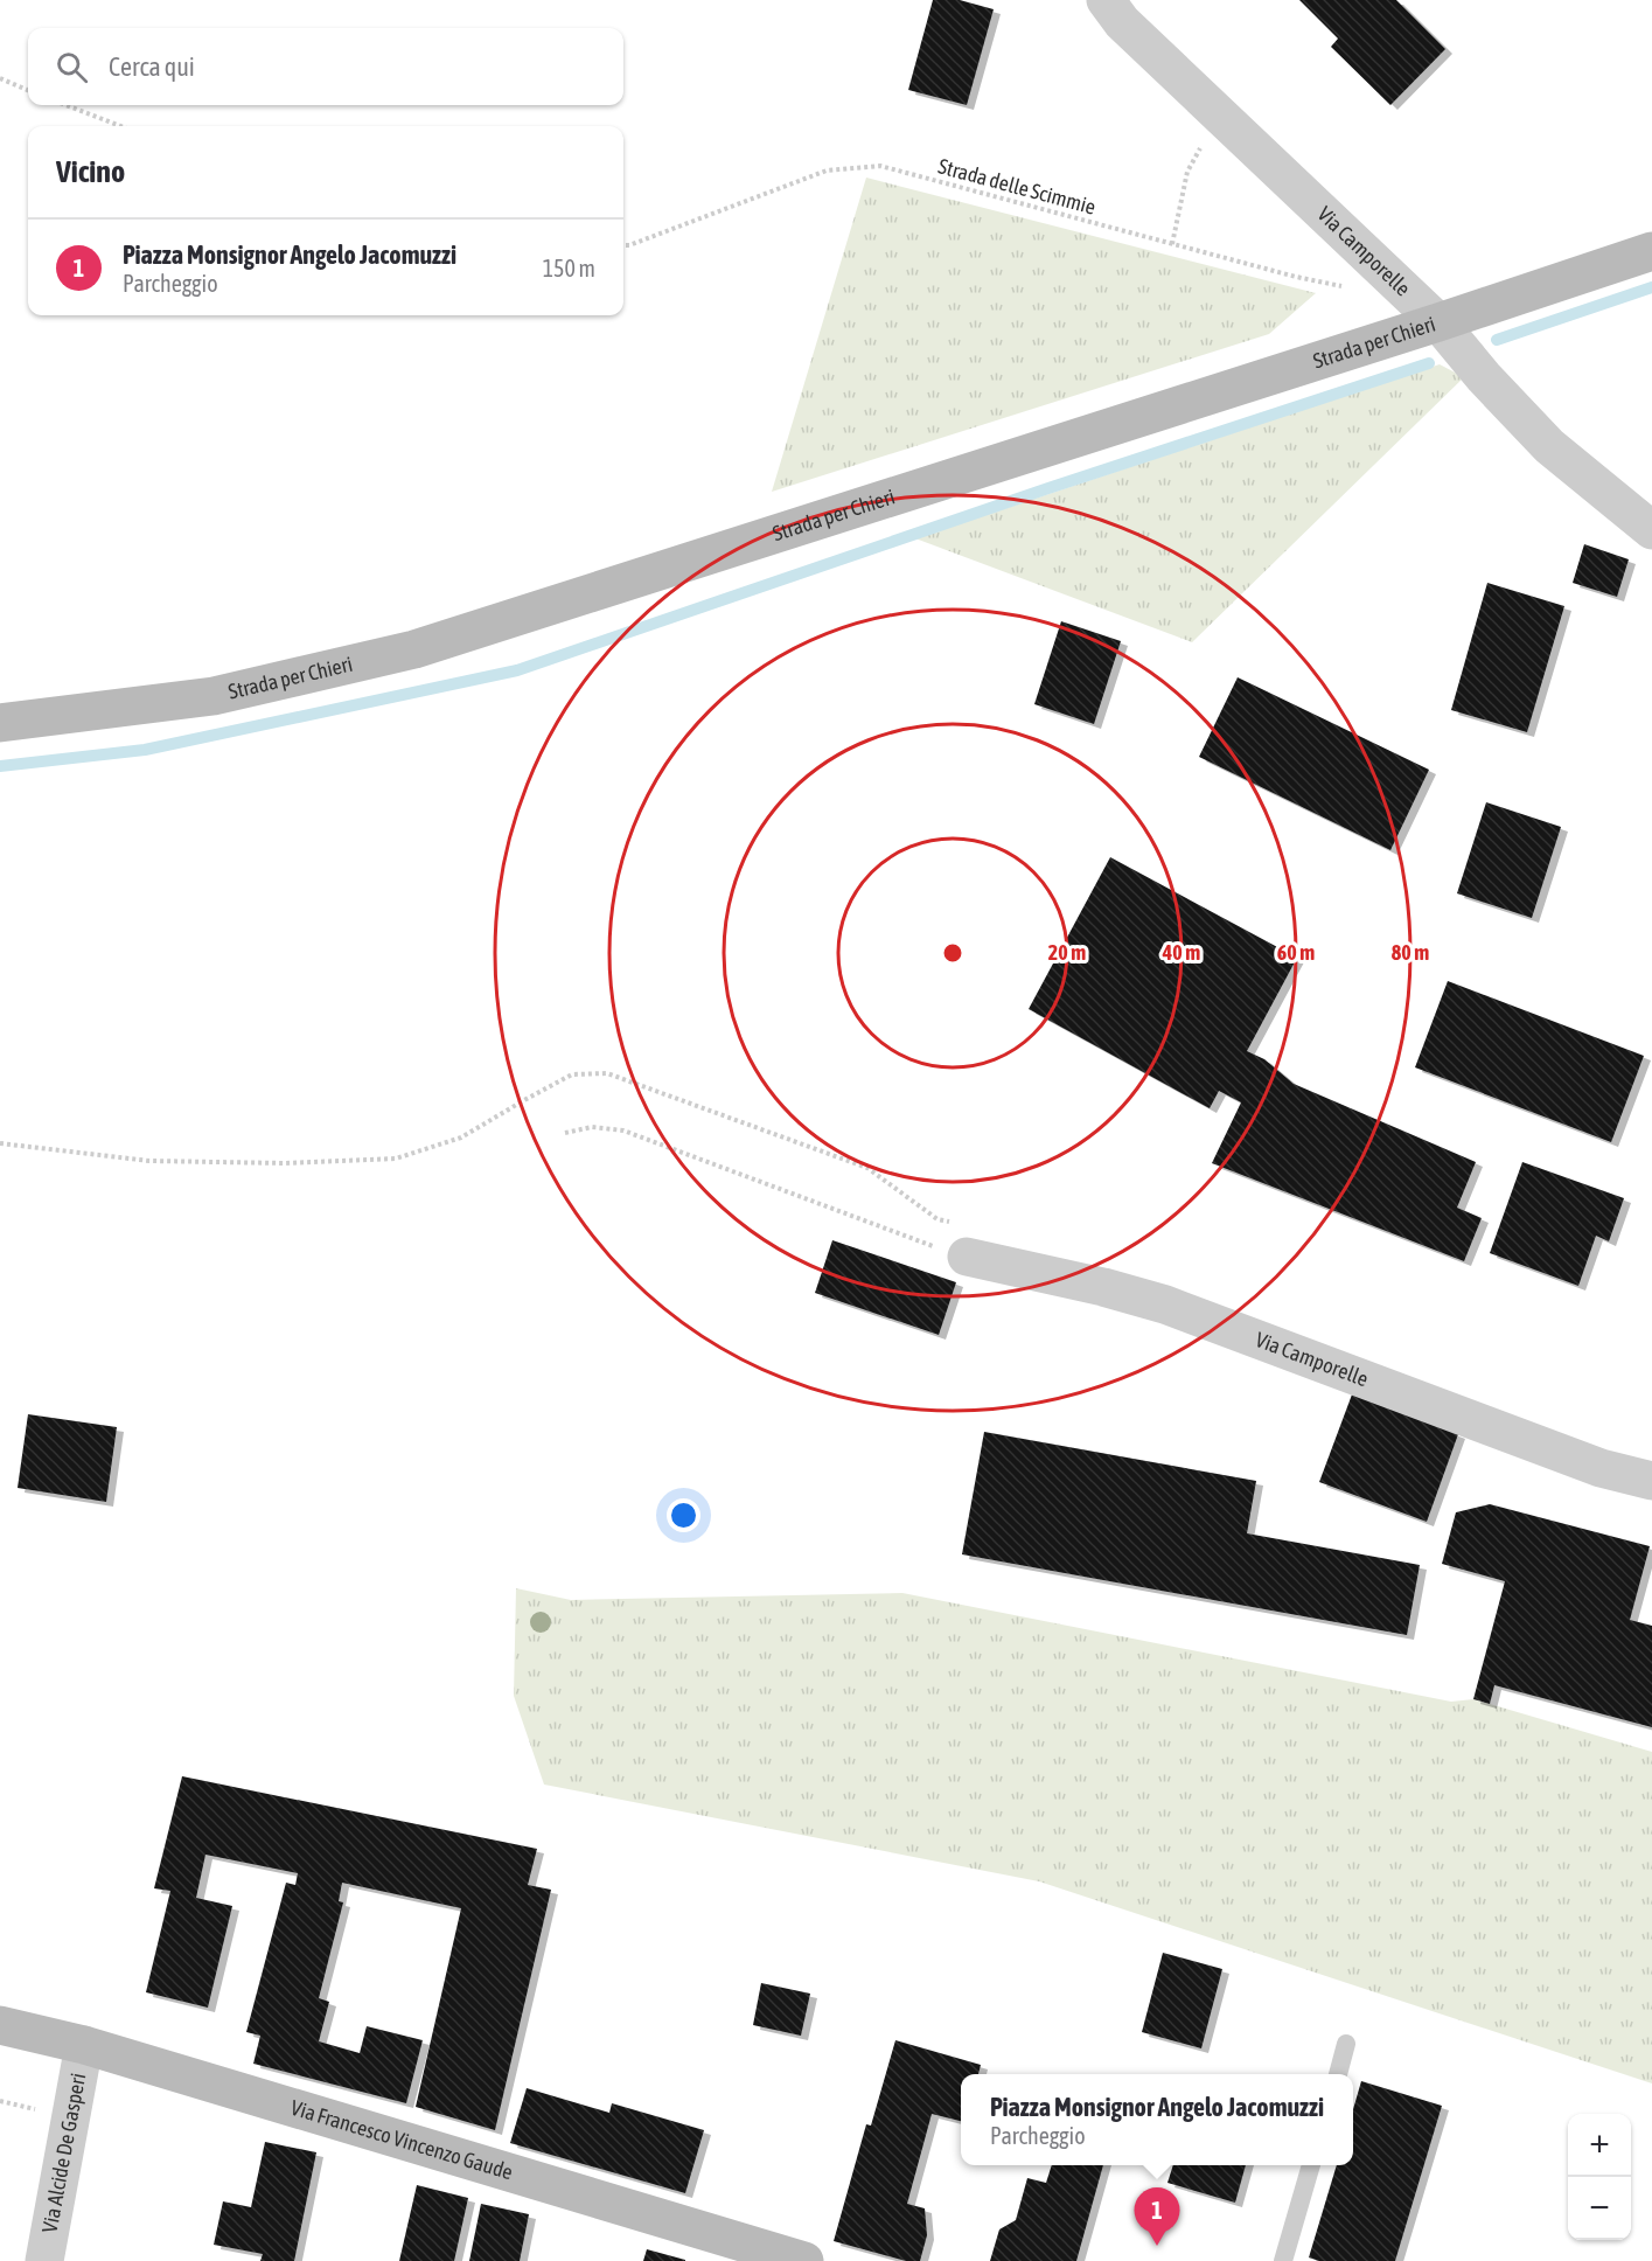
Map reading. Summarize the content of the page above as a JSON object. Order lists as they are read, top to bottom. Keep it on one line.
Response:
{"streets":{"main road":["Strada per Chieri","Via Francesco Vincenzo Gaude"],"street":["Via Camporelle","Via Alcide De Gasperi"],"path":["Strada delle Scimmie"]},"crossings":[["Via Camporelle","Strada per Chieri"],["Via Francesco Vincenzo Gaude","Via Alcide De Gasperi"]],"page":{"search":"Cerca qui","heading":"Vicino","list":[{"mark":"1","name":"Piazza Monsignor Angelo Jacomuzzi","note":"Parcheggio","value":"150 m"}],"popup":["Piazza Monsignor Angelo Jacomuzzi","Parcheggio"],"map_buttons":["+","−"],"pins":"1"},"rings":["20 m","40 m","60 m","80 m"]}
